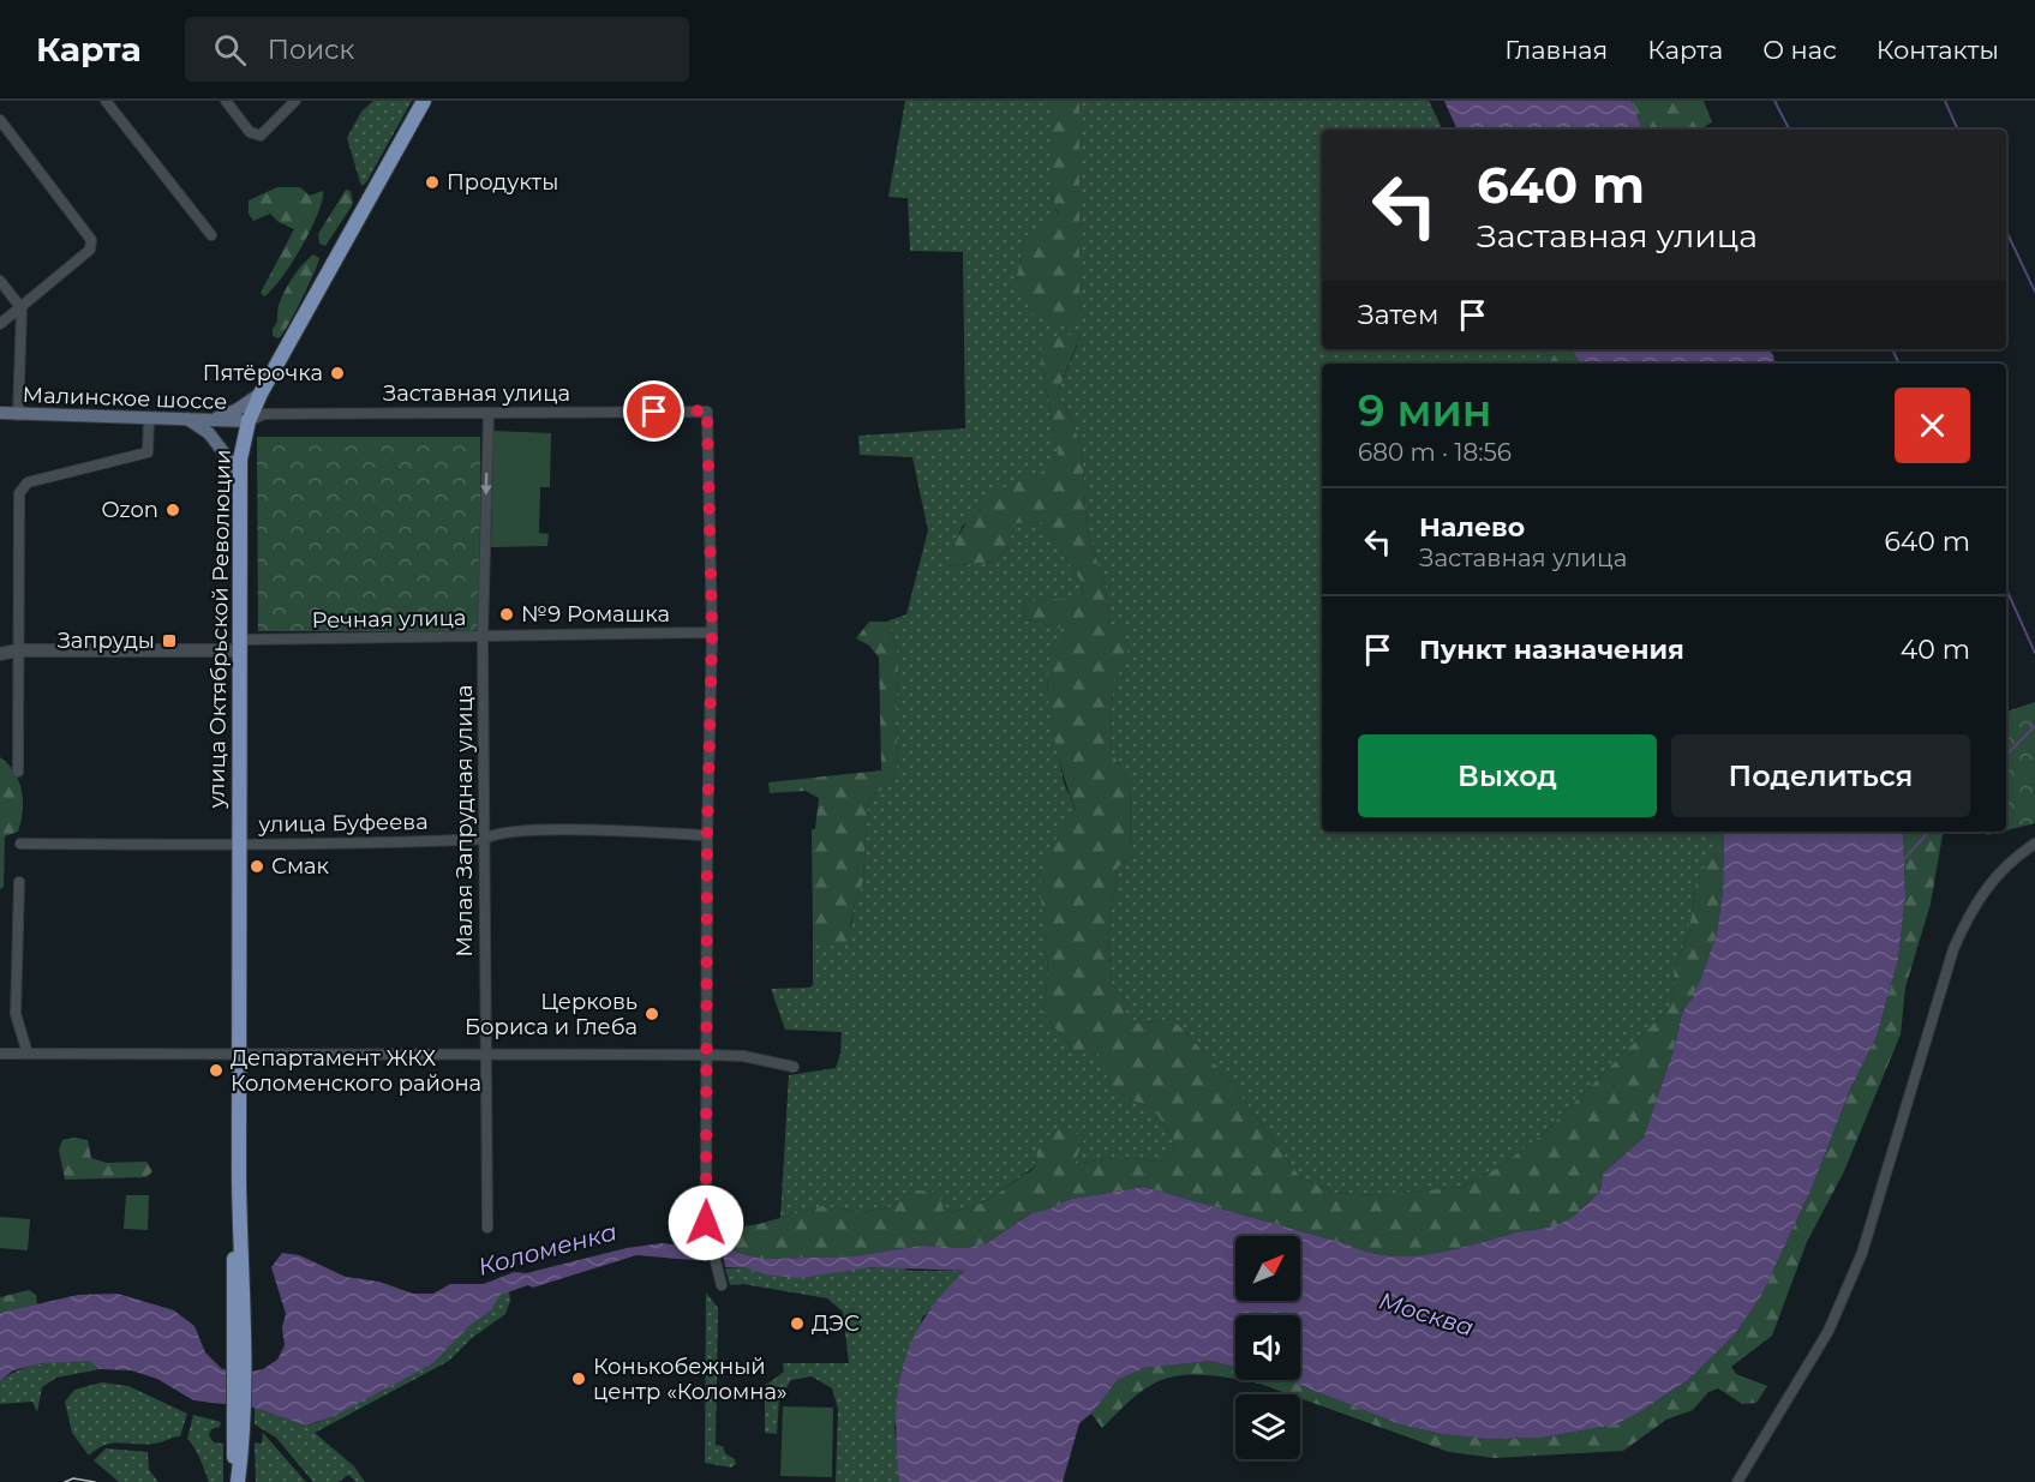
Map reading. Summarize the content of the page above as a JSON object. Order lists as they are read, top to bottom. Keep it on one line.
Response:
{"streets":{"main road":["Малинское шоссе","улица Октябрьской Революции"],"street":["Заставная улица","Речная улица","Малая Запрудная улица","улица Буфеева"]},"crossings":[["Заставная улица","Малинское шоссе"],["Заставная улица","Речная улица"],["Заставная улица","улица Октябрьской Революции"],["Заставная улица","Малая Запрудная улица"],["Малинское шоссе","улица Октябрьской Революции"],["Речная улица","улица Октябрьской Революции"],["Речная улица","Малая Запрудная улица"],["улица Октябрьской Революции","улица Буфеева"],["Малая Запрудная улица","улица Буфеева"]],"water":["Коломенка","Москва"],"places":{"other":["Продукты","Пятёрочка","Ozon","№9 Ромашка","Смак","Церковь Бориса и Глеба","Департамент ЖКХ Коломенского района","ДЭС","Конькобежный центр «Коломна»"],"transit":["Запруды"]},"north":"top right","page":{"header":"Карта","search":"Поиск","nav":["Главная","Карта","О нас","Контакты"],"turn":["640 m","Заставная улица"],"then":"Затем","heading":["9 мин","680 m · 18:56"],"list":[{"name":"Налево","note":"Заставная улица","value":"640 m"},{"name":"Пункт назначения","value":"40 m"}],"buttons":["Выход","Поделиться"]}}
